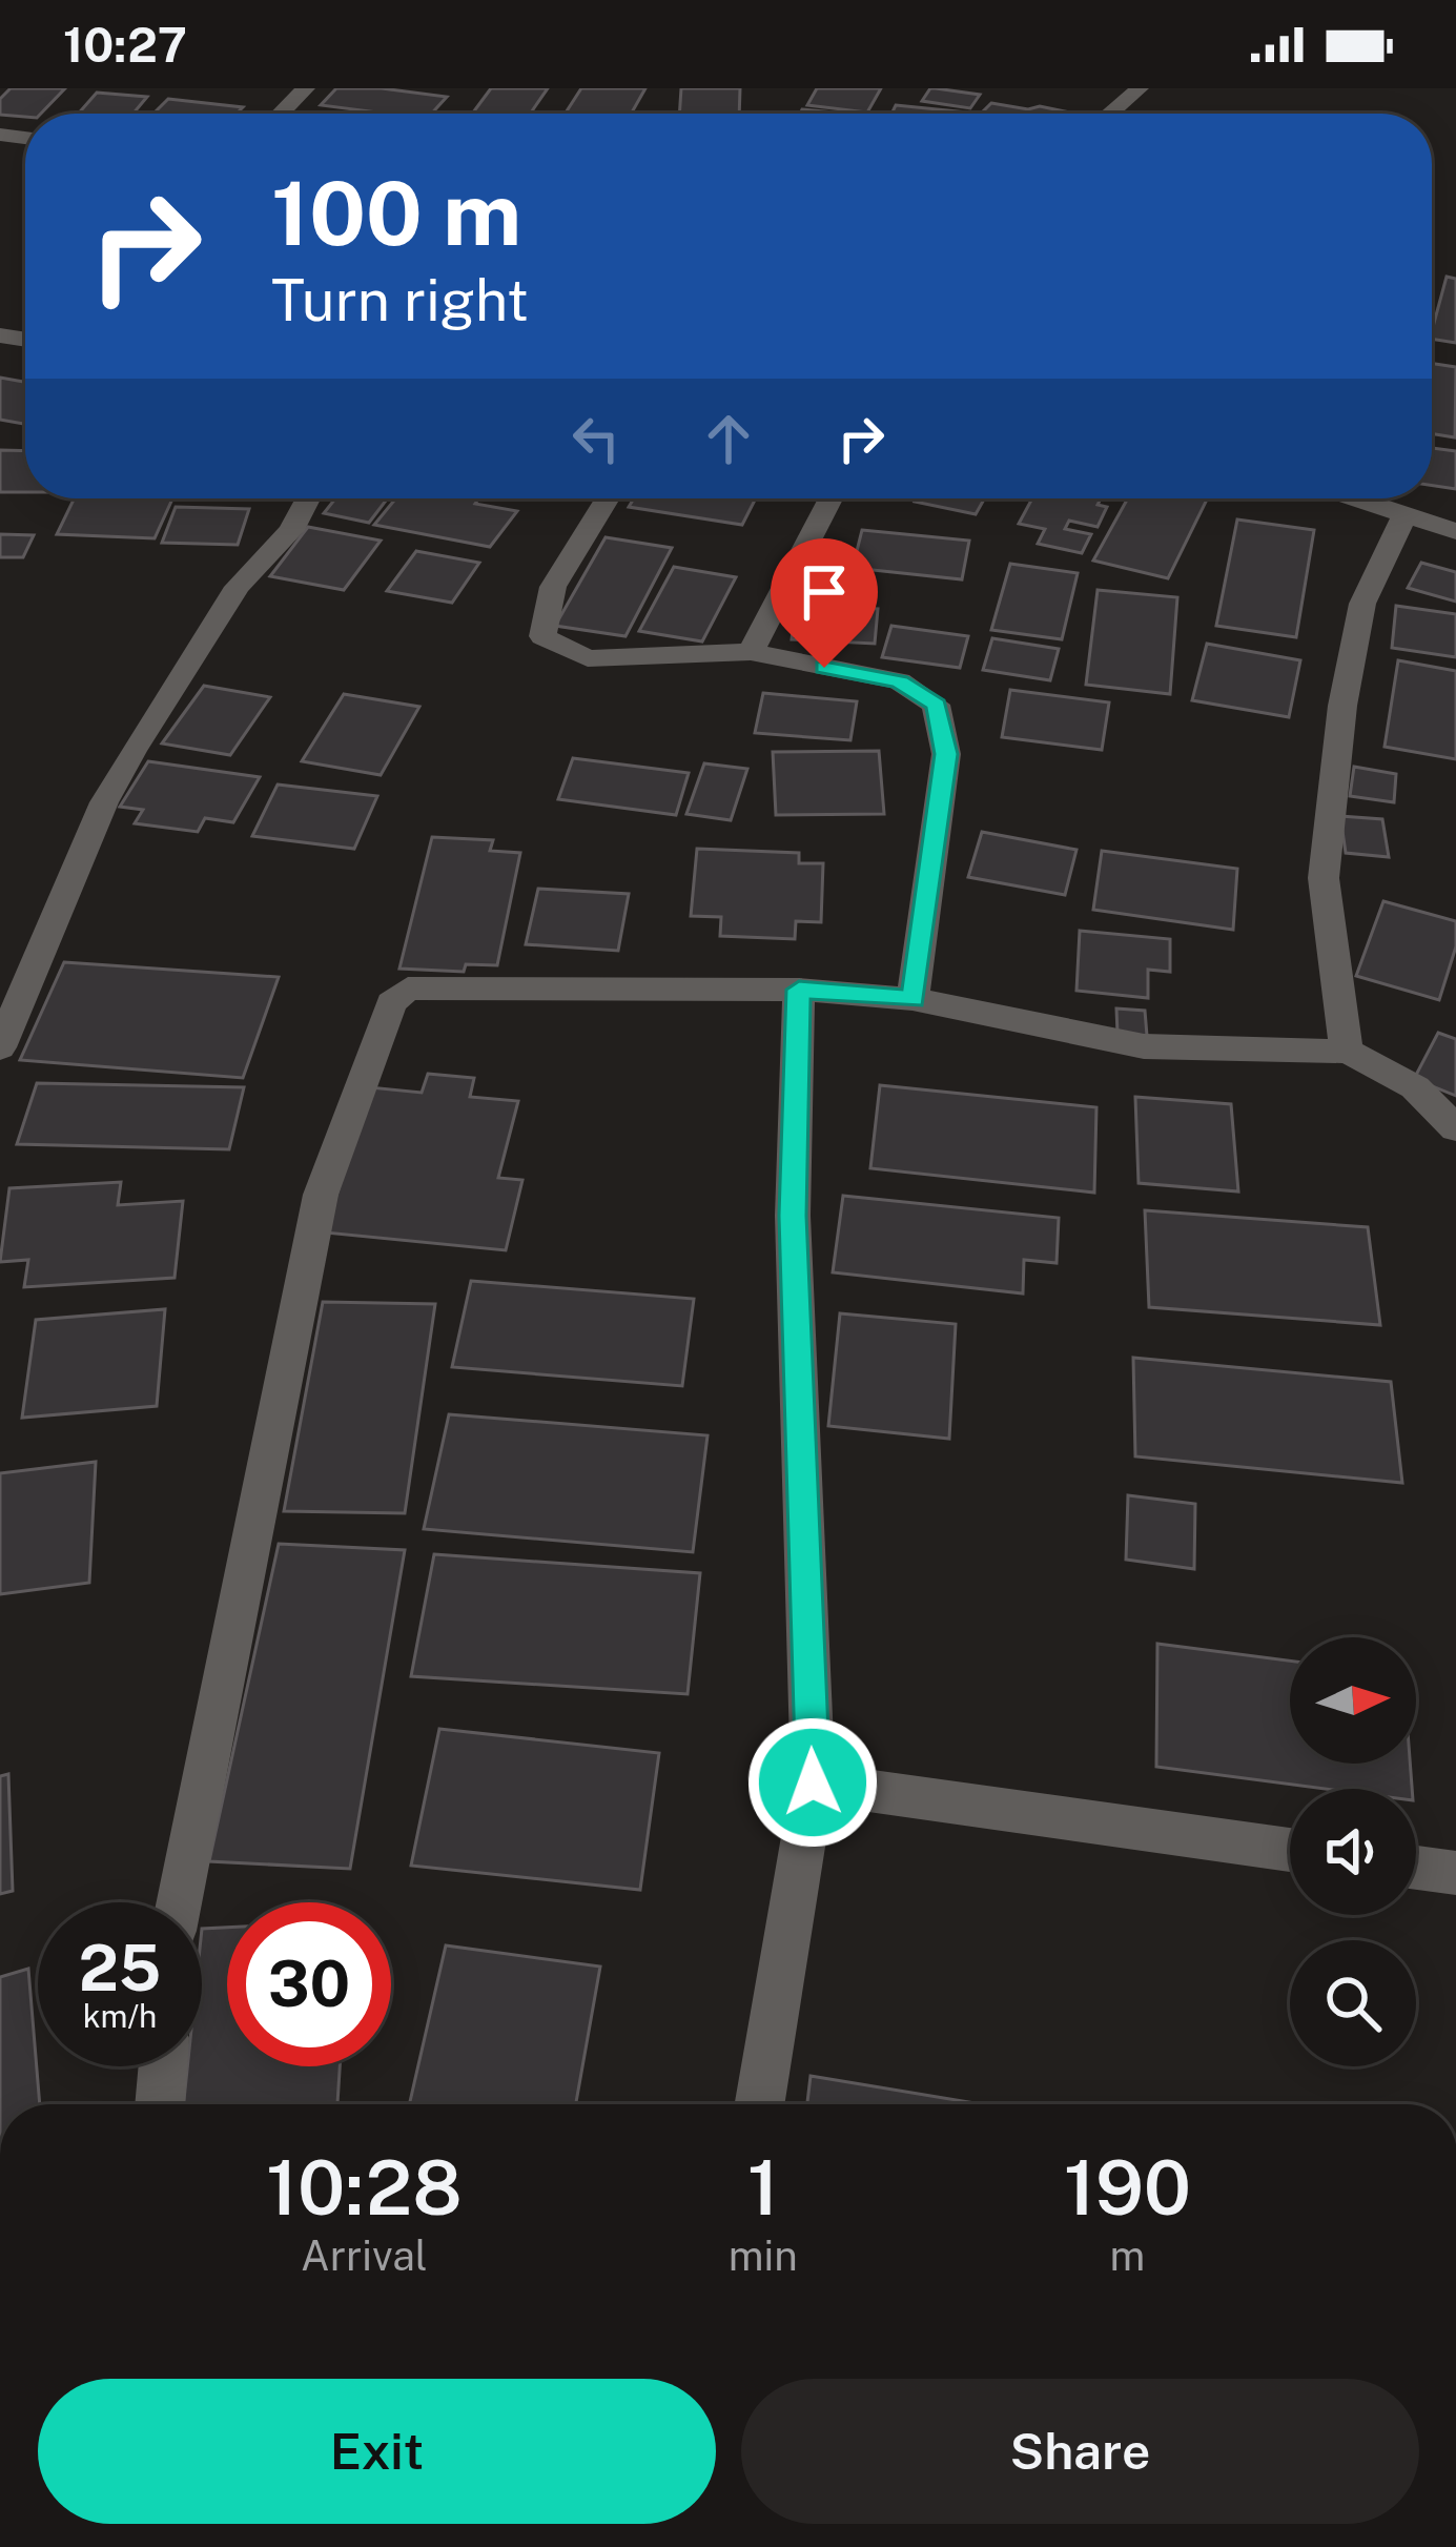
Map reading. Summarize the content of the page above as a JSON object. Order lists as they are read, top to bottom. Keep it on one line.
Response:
{"north":"right","page":{"status":"10:27","turn":["100 m","Turn right"],"speed":"25 km/h","limit":"30","eta":["10:28","Arrival","1","min","190","m"],"buttons":["Exit","Share"]}}
